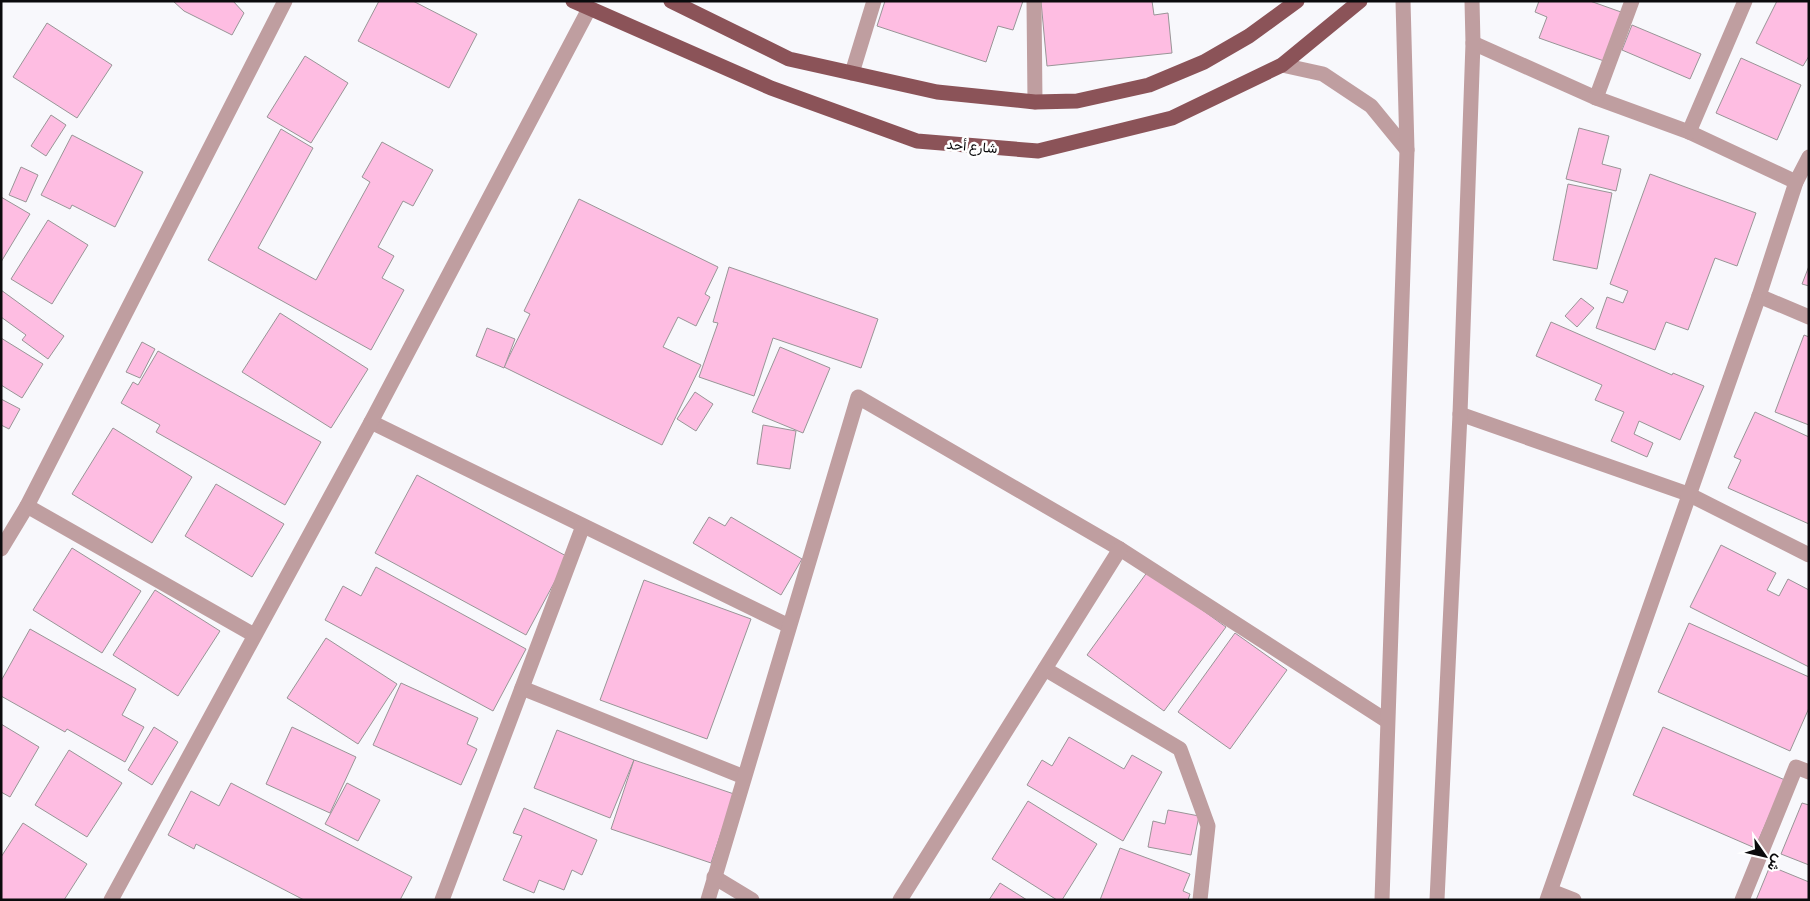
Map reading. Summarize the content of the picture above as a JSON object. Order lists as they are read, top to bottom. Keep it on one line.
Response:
{"streets":{"main road":["شارع أحد"]},"north":"bottom right"}
